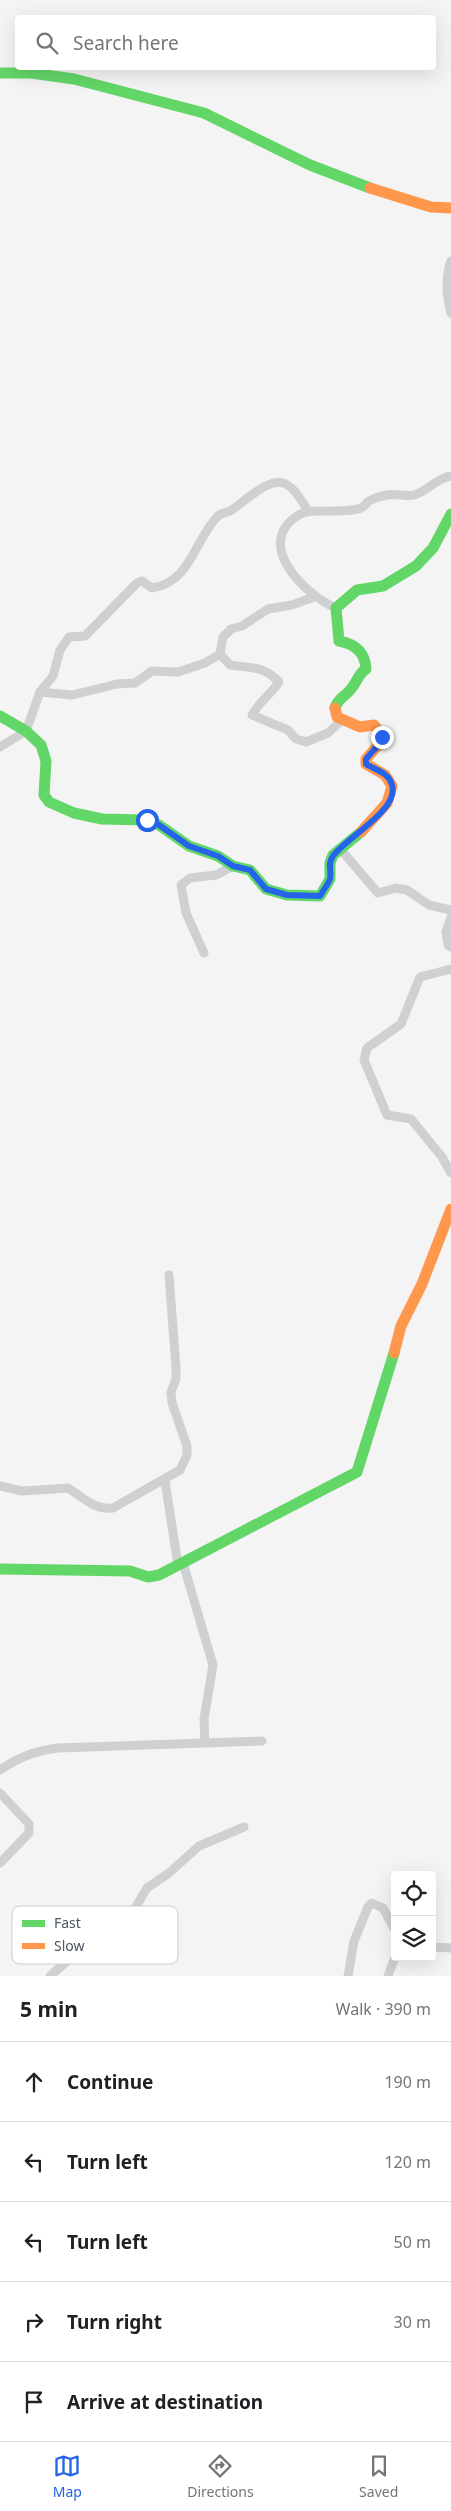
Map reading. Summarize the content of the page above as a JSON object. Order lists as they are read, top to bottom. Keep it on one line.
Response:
{"legend":["Fast","Slow"],"page":{"search":"Search here","heading":["5 min","Walk · 390 m"],"list":[["Continue","190 m"],["Turn left","120 m"],["Turn left","50 m"],["Turn right","30 m"],"Arrive at destination"],"nav":["Map","Directions","Saved"]}}
